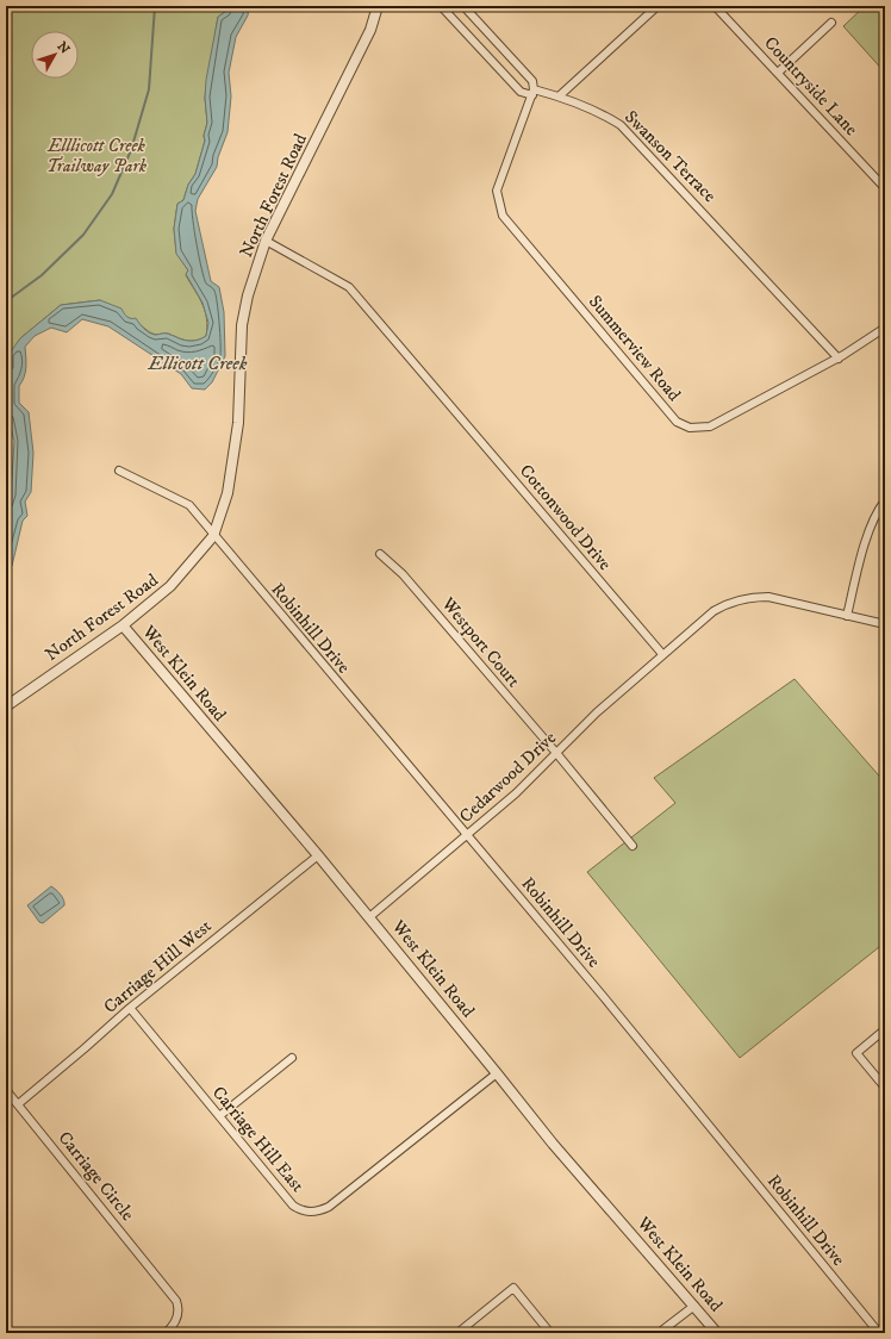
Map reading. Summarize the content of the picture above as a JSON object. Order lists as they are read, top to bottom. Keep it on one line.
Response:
{"streets":{"street":["Countryside Lane","Swanson Terrace","North Forest Road","Summerview Road","Cottonwood Drive","Robinhill Drive","Westport Court","West Klein Road","Cedarwood Drive","Carriage Hill West","Carriage Hill East","Carriage Circle"]},"crossings":[["Swanson Terrace","Summerview Road"],["North Forest Road","Cottonwood Drive"],["North Forest Road","Robinhill Drive"],["North Forest Road","West Klein Road"],["Cottonwood Drive","Cedarwood Drive"],["Robinhill Drive","Cedarwood Drive"],["Westport Court","Cedarwood Drive"],["West Klein Road","Cedarwood Drive"],["West Klein Road","Carriage Hill West"],["West Klein Road","Carriage Hill East"],["Carriage Hill West","Carriage Hill East"],["Carriage Hill West","Carriage Circle"]],"water":["Ellicott Creek"],"parks":["Elllicott Creek Trailway Park"],"north":"top right"}
